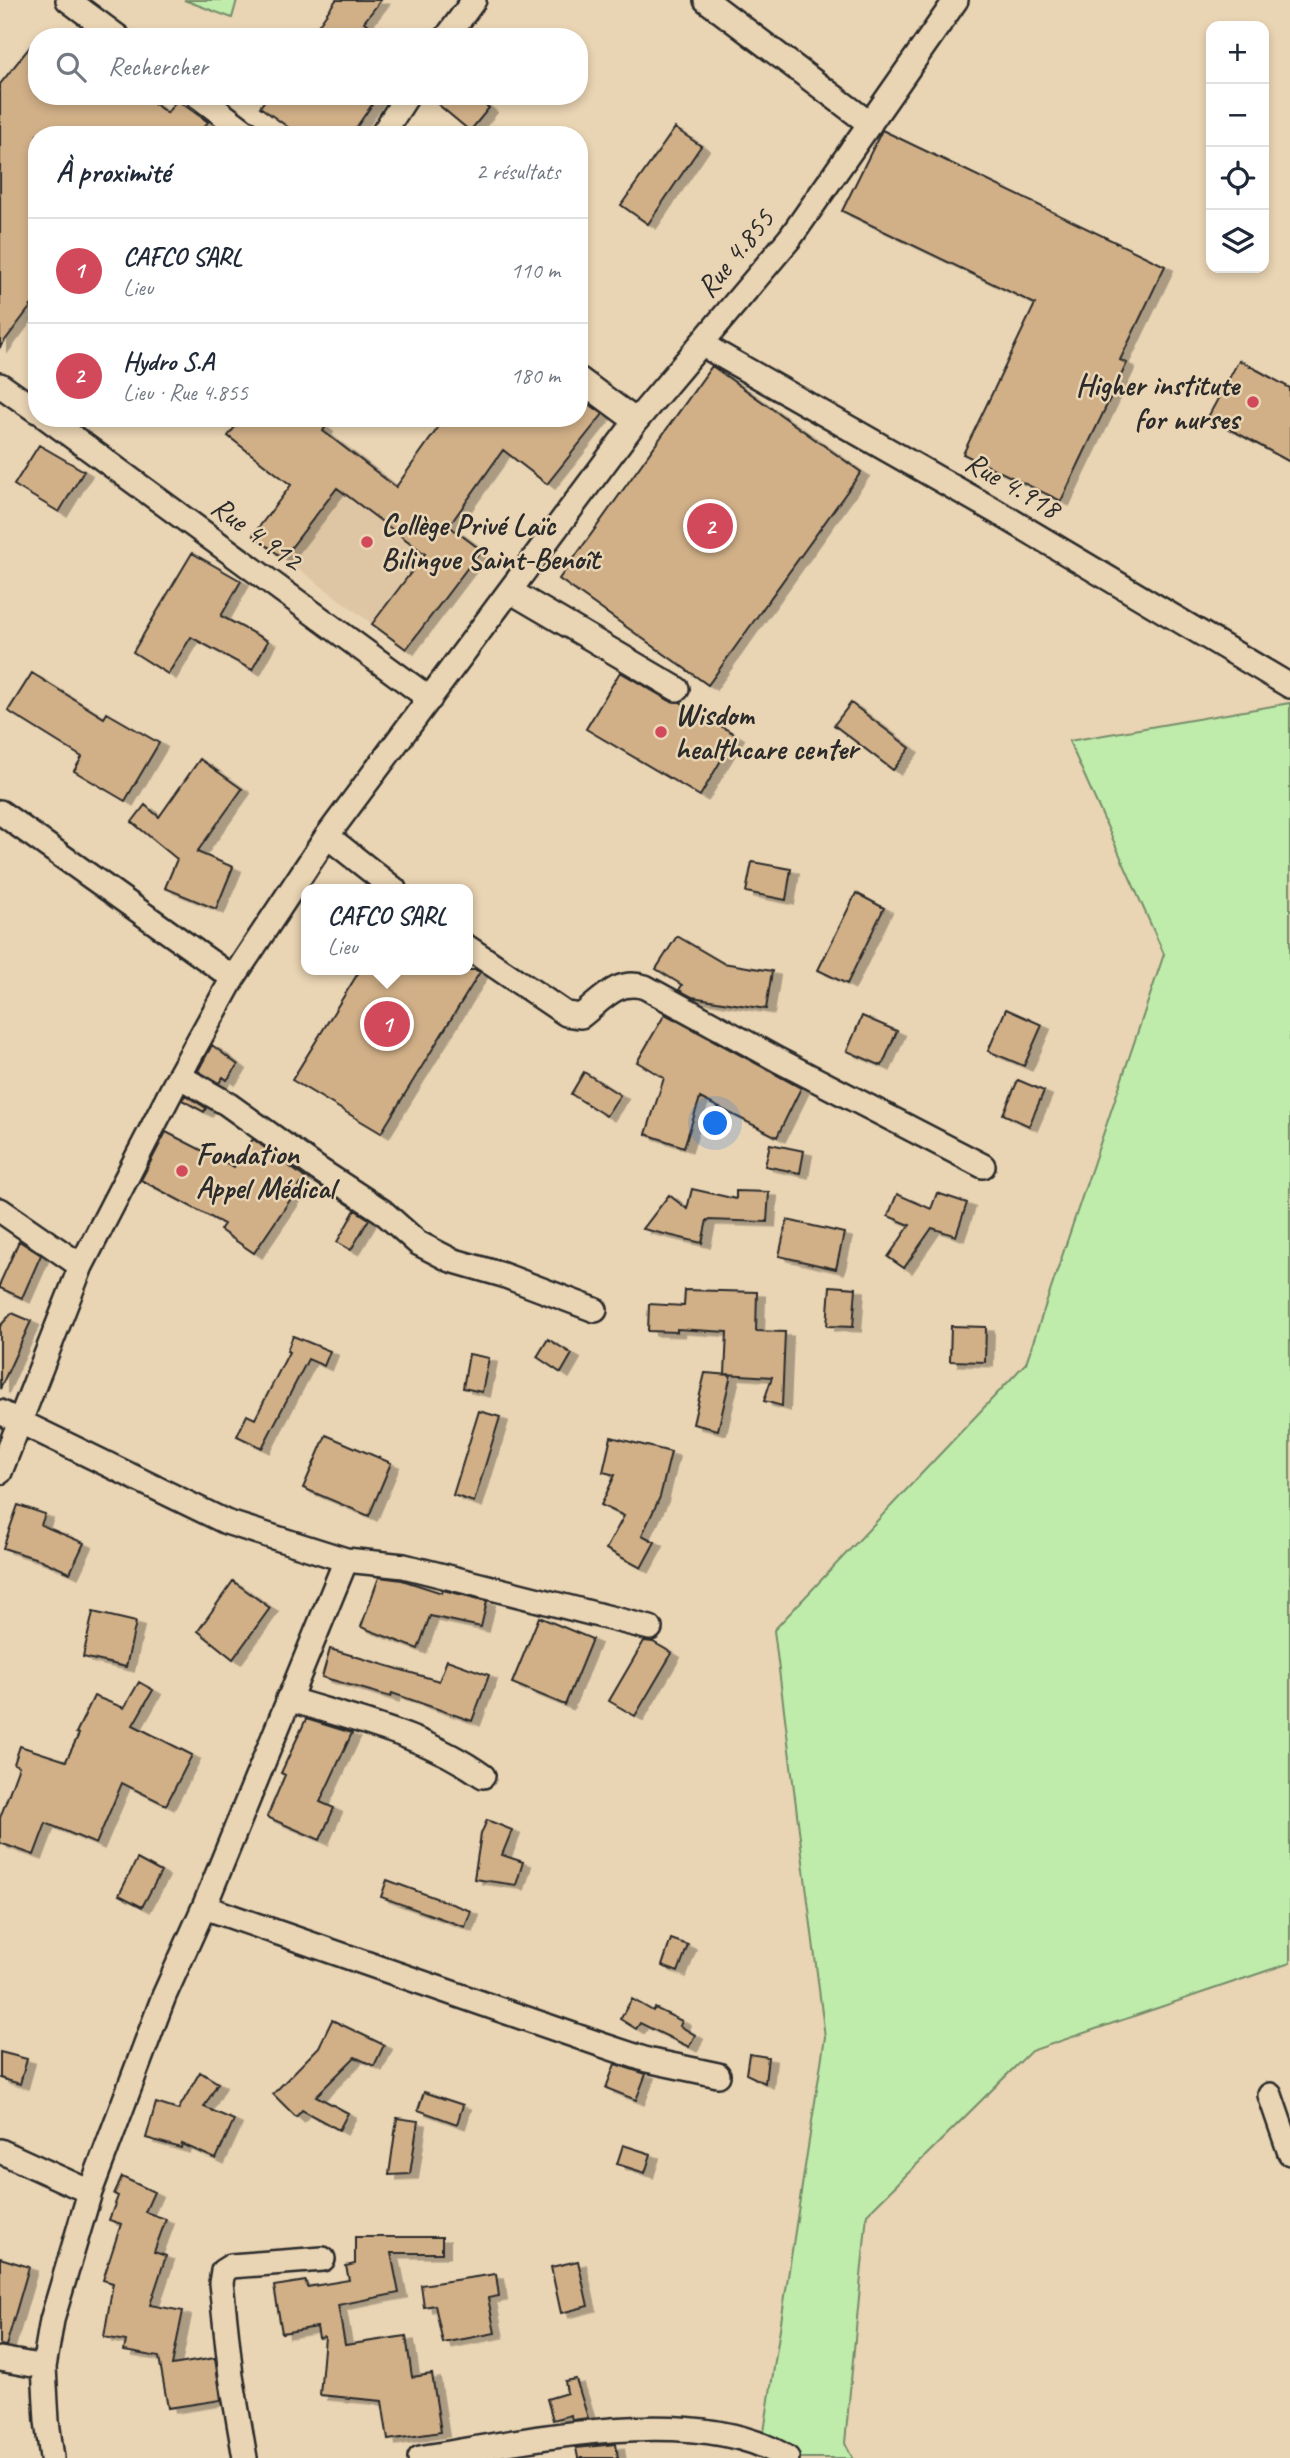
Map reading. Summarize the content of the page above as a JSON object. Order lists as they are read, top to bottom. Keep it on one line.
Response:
{"streets":{"street":["Rue 4.855","Rue 4.918","Rue 4.912"]},"crossings":[["Rue 4.855","Rue 4.918"],["Rue 4.855","Rue 4.912"]],"places":["Higher institute for nurses","Collège Privé Laïc Bilingue Saint-Benoît","Wisdom healthcare center","Fondation Appel Médical"],"page":{"map_buttons":["+","−"],"search":"Rechercher","heading":["À proximité","2 résultats"],"list":[{"mark":"1","name":"CAFCO SARL","note":"Lieu","value":"110 m"},{"mark":"2","name":"Hydro S.A","note":"Lieu · Rue 4.855","value":"180 m"}],"pins":["2","1"],"popup":["CAFCO SARL","Lieu"]}}
